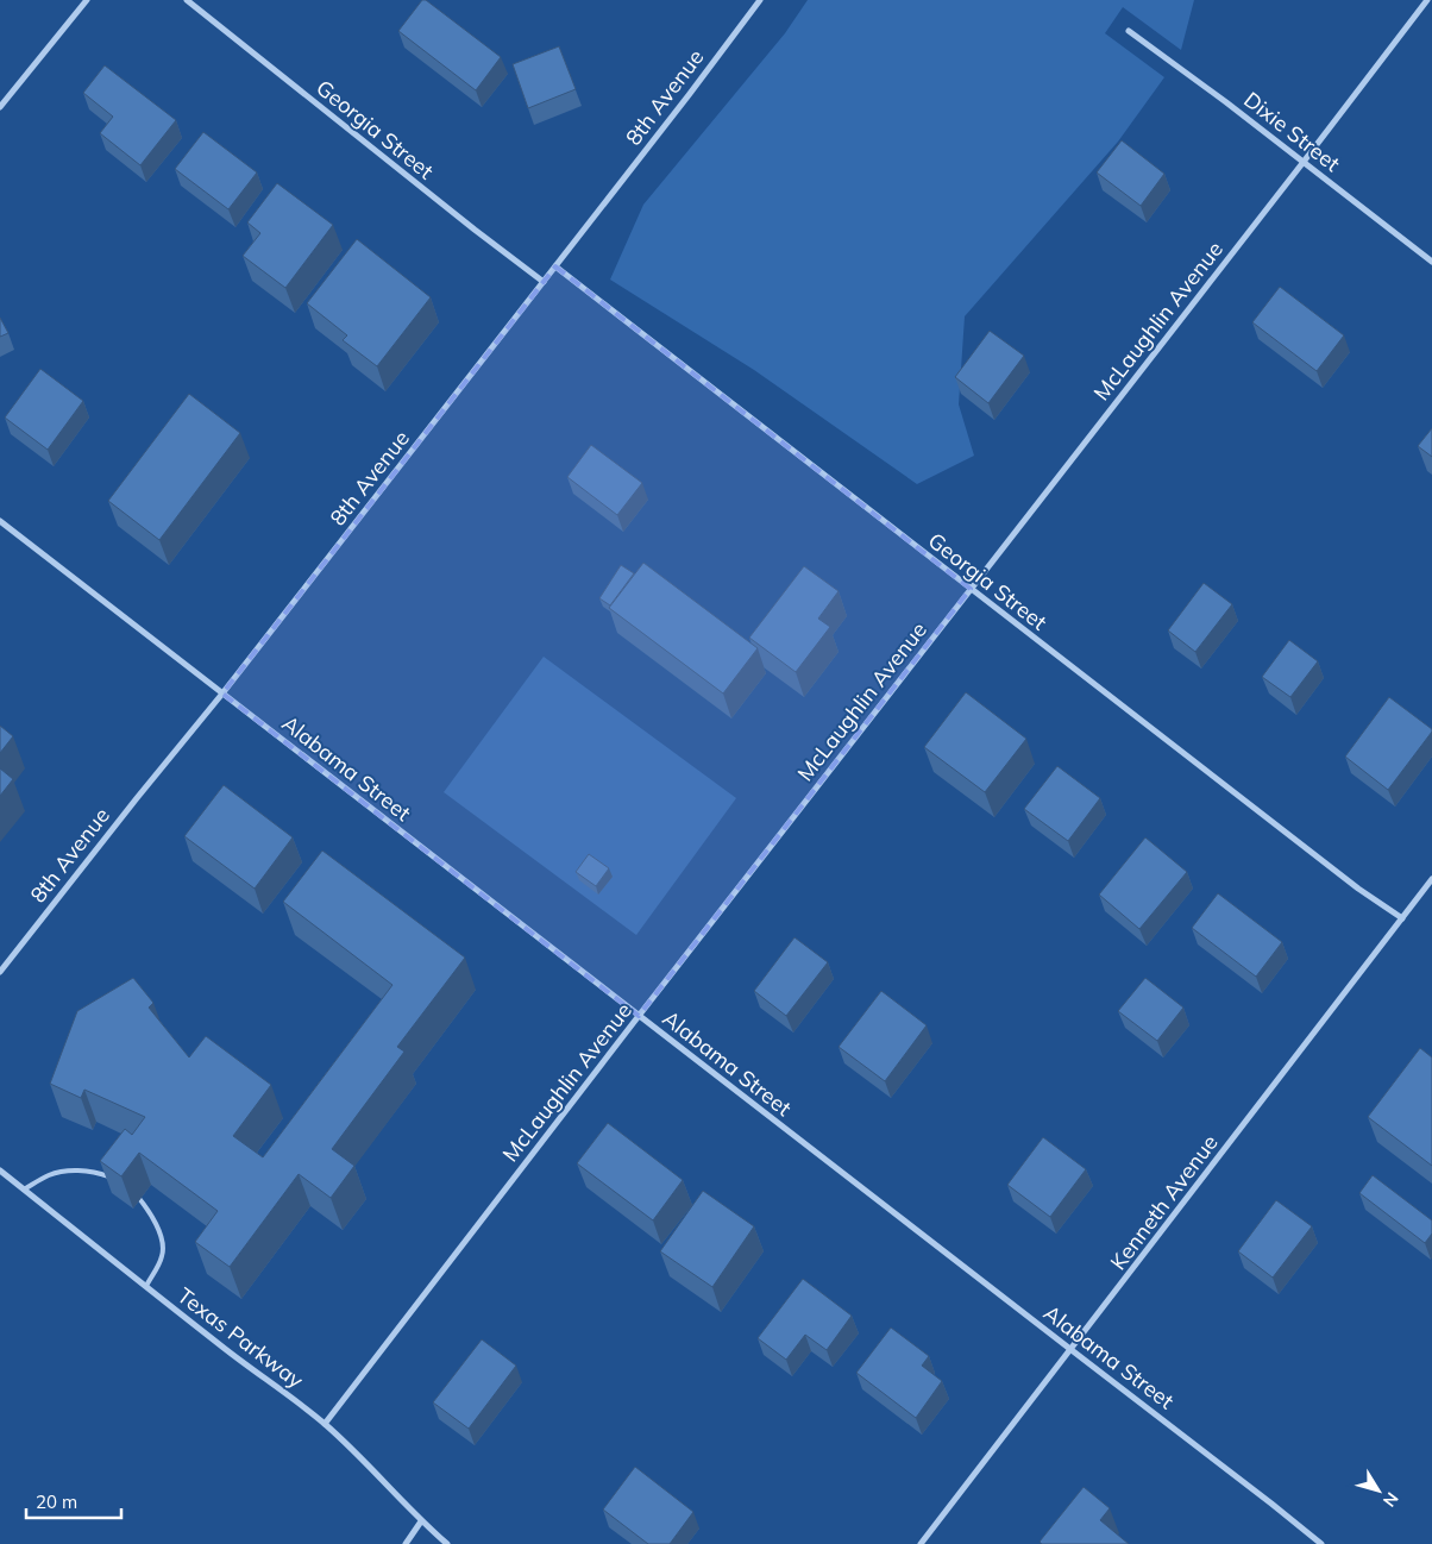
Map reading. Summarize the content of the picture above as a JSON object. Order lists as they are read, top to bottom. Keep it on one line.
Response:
{"streets":{"street":["8th Avenue","Georgia Street","Dixie Street","McLaughlin Avenue","Alabama Street","Kenneth Avenue","Texas Parkway"]},"crossings":[["8th Avenue","Georgia Street"],["8th Avenue","Alabama Street"],["Georgia Street","McLaughlin Avenue"],["Georgia Street","Kenneth Avenue"],["Dixie Street","McLaughlin Avenue"],["McLaughlin Avenue","Alabama Street"],["McLaughlin Avenue","Texas Parkway"],["Alabama Street","Kenneth Avenue"]],"scale_bar":"20 m","north":"bottom right"}
